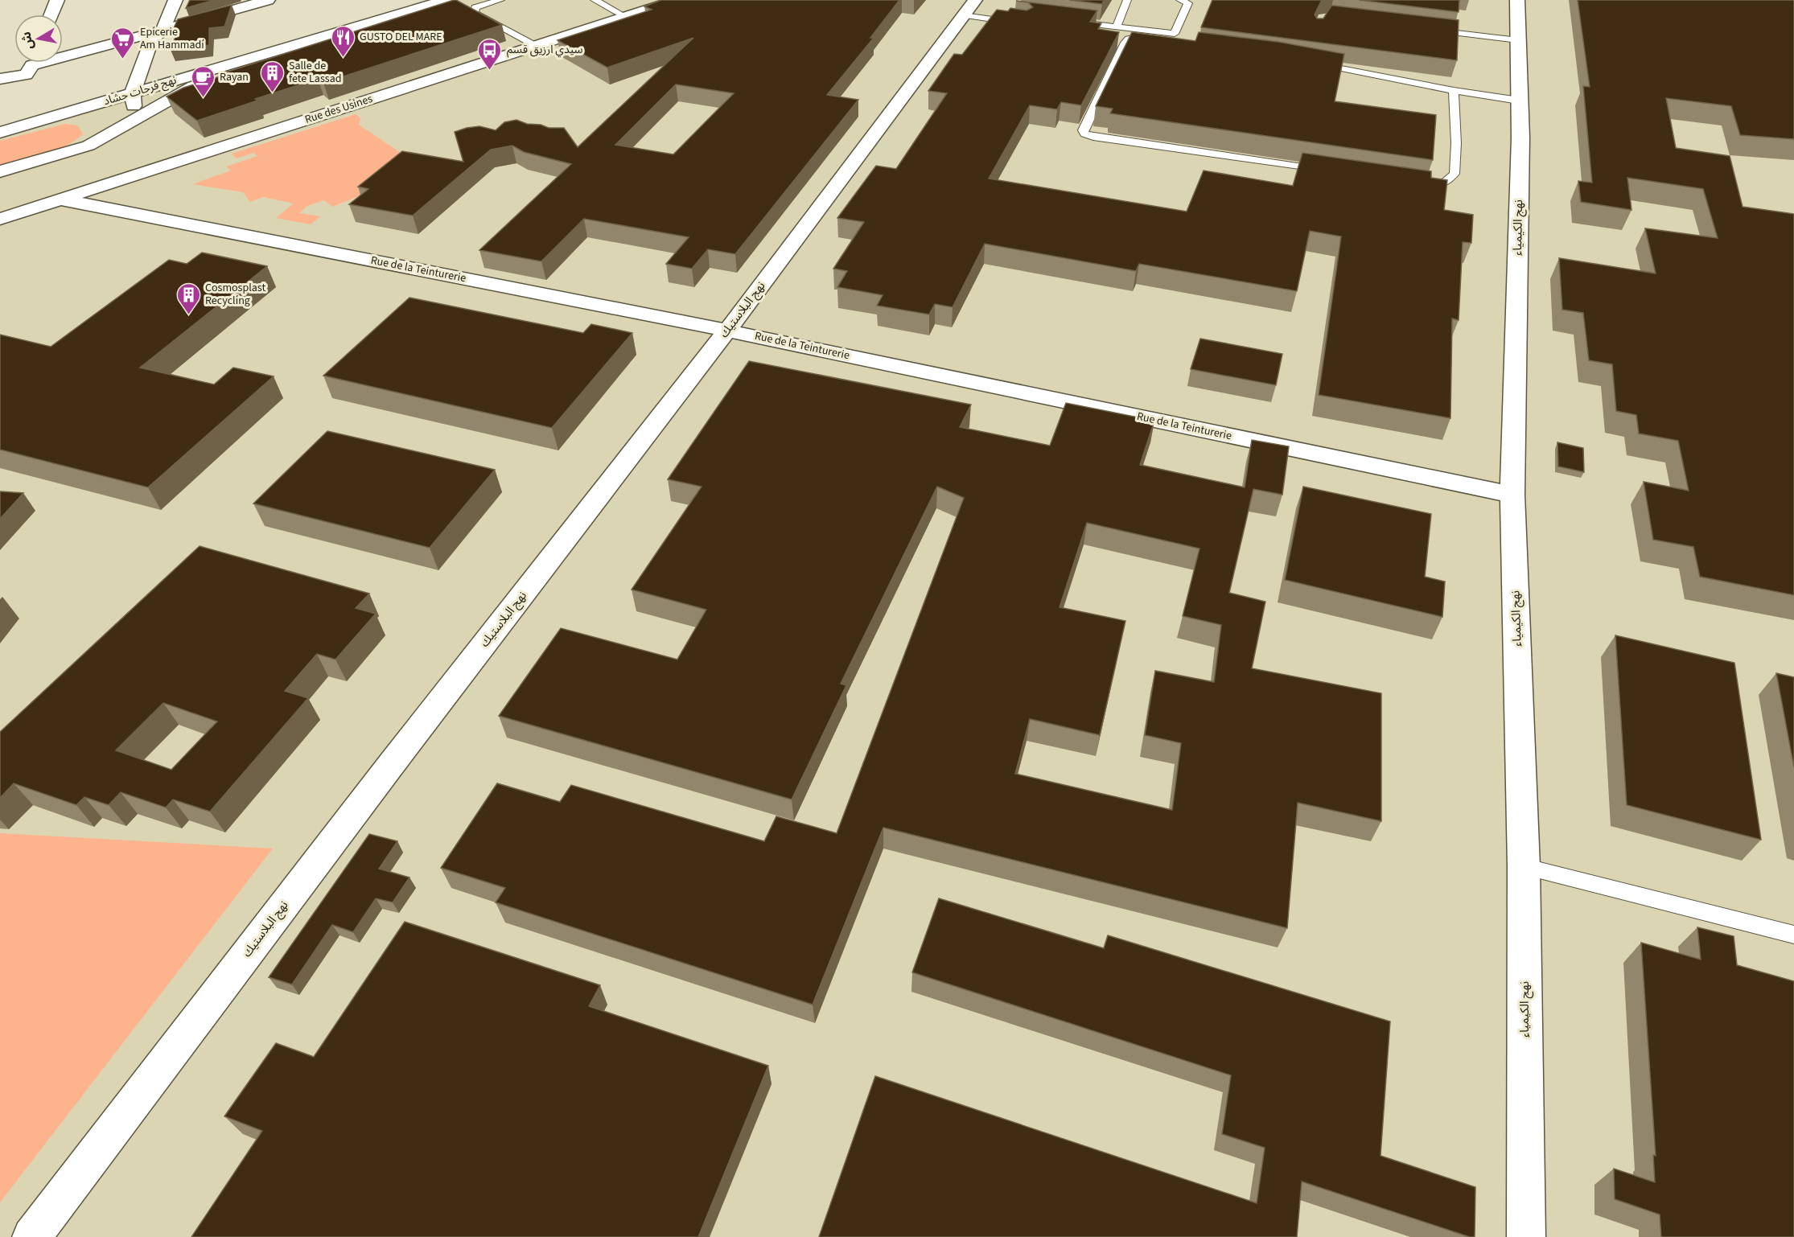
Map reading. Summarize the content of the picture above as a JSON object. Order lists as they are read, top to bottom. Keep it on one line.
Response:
{"streets":{"street":["نهج فرحات حشاد","Rue des Usines","نهج الكيمياء","Rue de la Teinturerie","نهج البلاستيك"]},"crossings":[["Rue des Usines","Rue de la Teinturerie"],["نهج الكيمياء","Rue de la Teinturerie"],["Rue de la Teinturerie","نهج البلاستيك"]],"places":{"restaurant":["GUSTO DEL MARE"],"supermarket":["Epicerie Am Hammadi"],"bus stop":["سيدي ارزيق قسم"],"building":["Salle de fete Lassad","Cosmosplast Recycling"],"cafe":["Rayan"]},"north":"left"}
